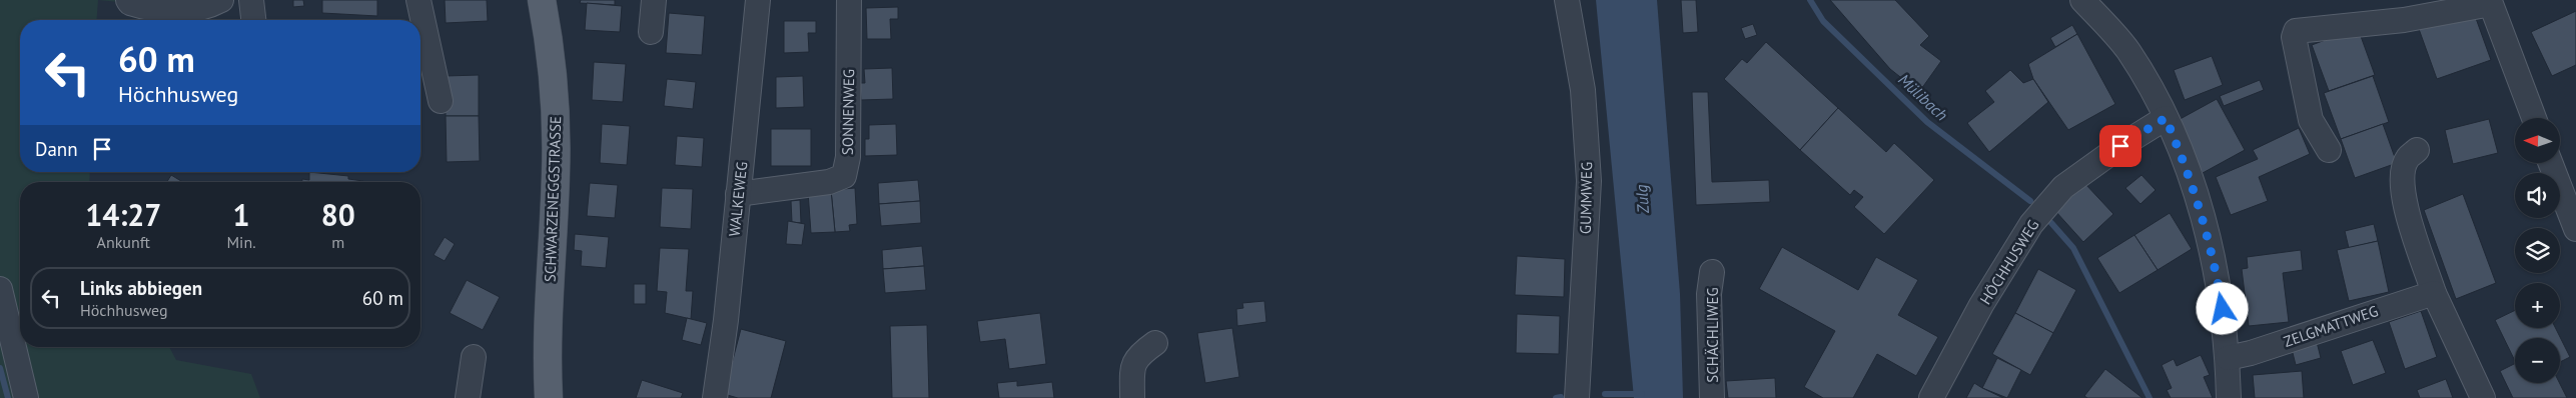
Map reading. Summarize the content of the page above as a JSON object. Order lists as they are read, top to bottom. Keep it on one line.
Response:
{"streets":{"main road":["SCHWARZENEGGSTRASSE"],"street":["SONNENWEG","GUMMWEG","WALKEWEG","HÖCHHUSWEG","ZELGMATTWEG","SCHÄCHLIWEG"]},"crossings":[["SONNENWEG","WALKEWEG"]],"water":["Mülibach","Zulg"],"north":"left","page":{"turn":["60 m","Höchhusweg"],"map_buttons":["+","−"],"then":"Dann","eta":["14:27","Ankunft","1","Min.","80","m"],"list":[{"name":"Links abbiegen","note":"Höchhusweg","value":"60 m"}]}}
